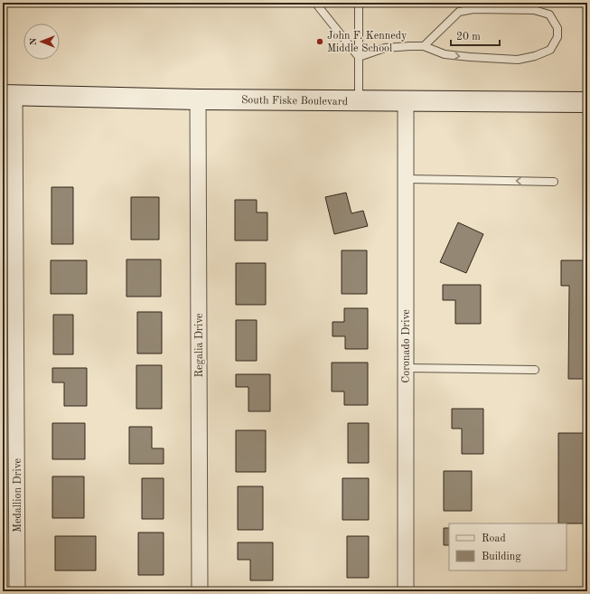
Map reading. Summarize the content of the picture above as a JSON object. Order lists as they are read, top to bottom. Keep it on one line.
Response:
{"streets":{"main road":["South Fiske Boulevard"],"street":["Regalia Drive","Coronado Drive","Medallion Drive"]},"crossings":[["South Fiske Boulevard","Regalia Drive"],["South Fiske Boulevard","Coronado Drive"],["South Fiske Boulevard","Medallion Drive"]],"places":["John F. Kennedy Middle School"],"legend":["Road","Building"],"scale_bar":"20 m","north":"left"}
